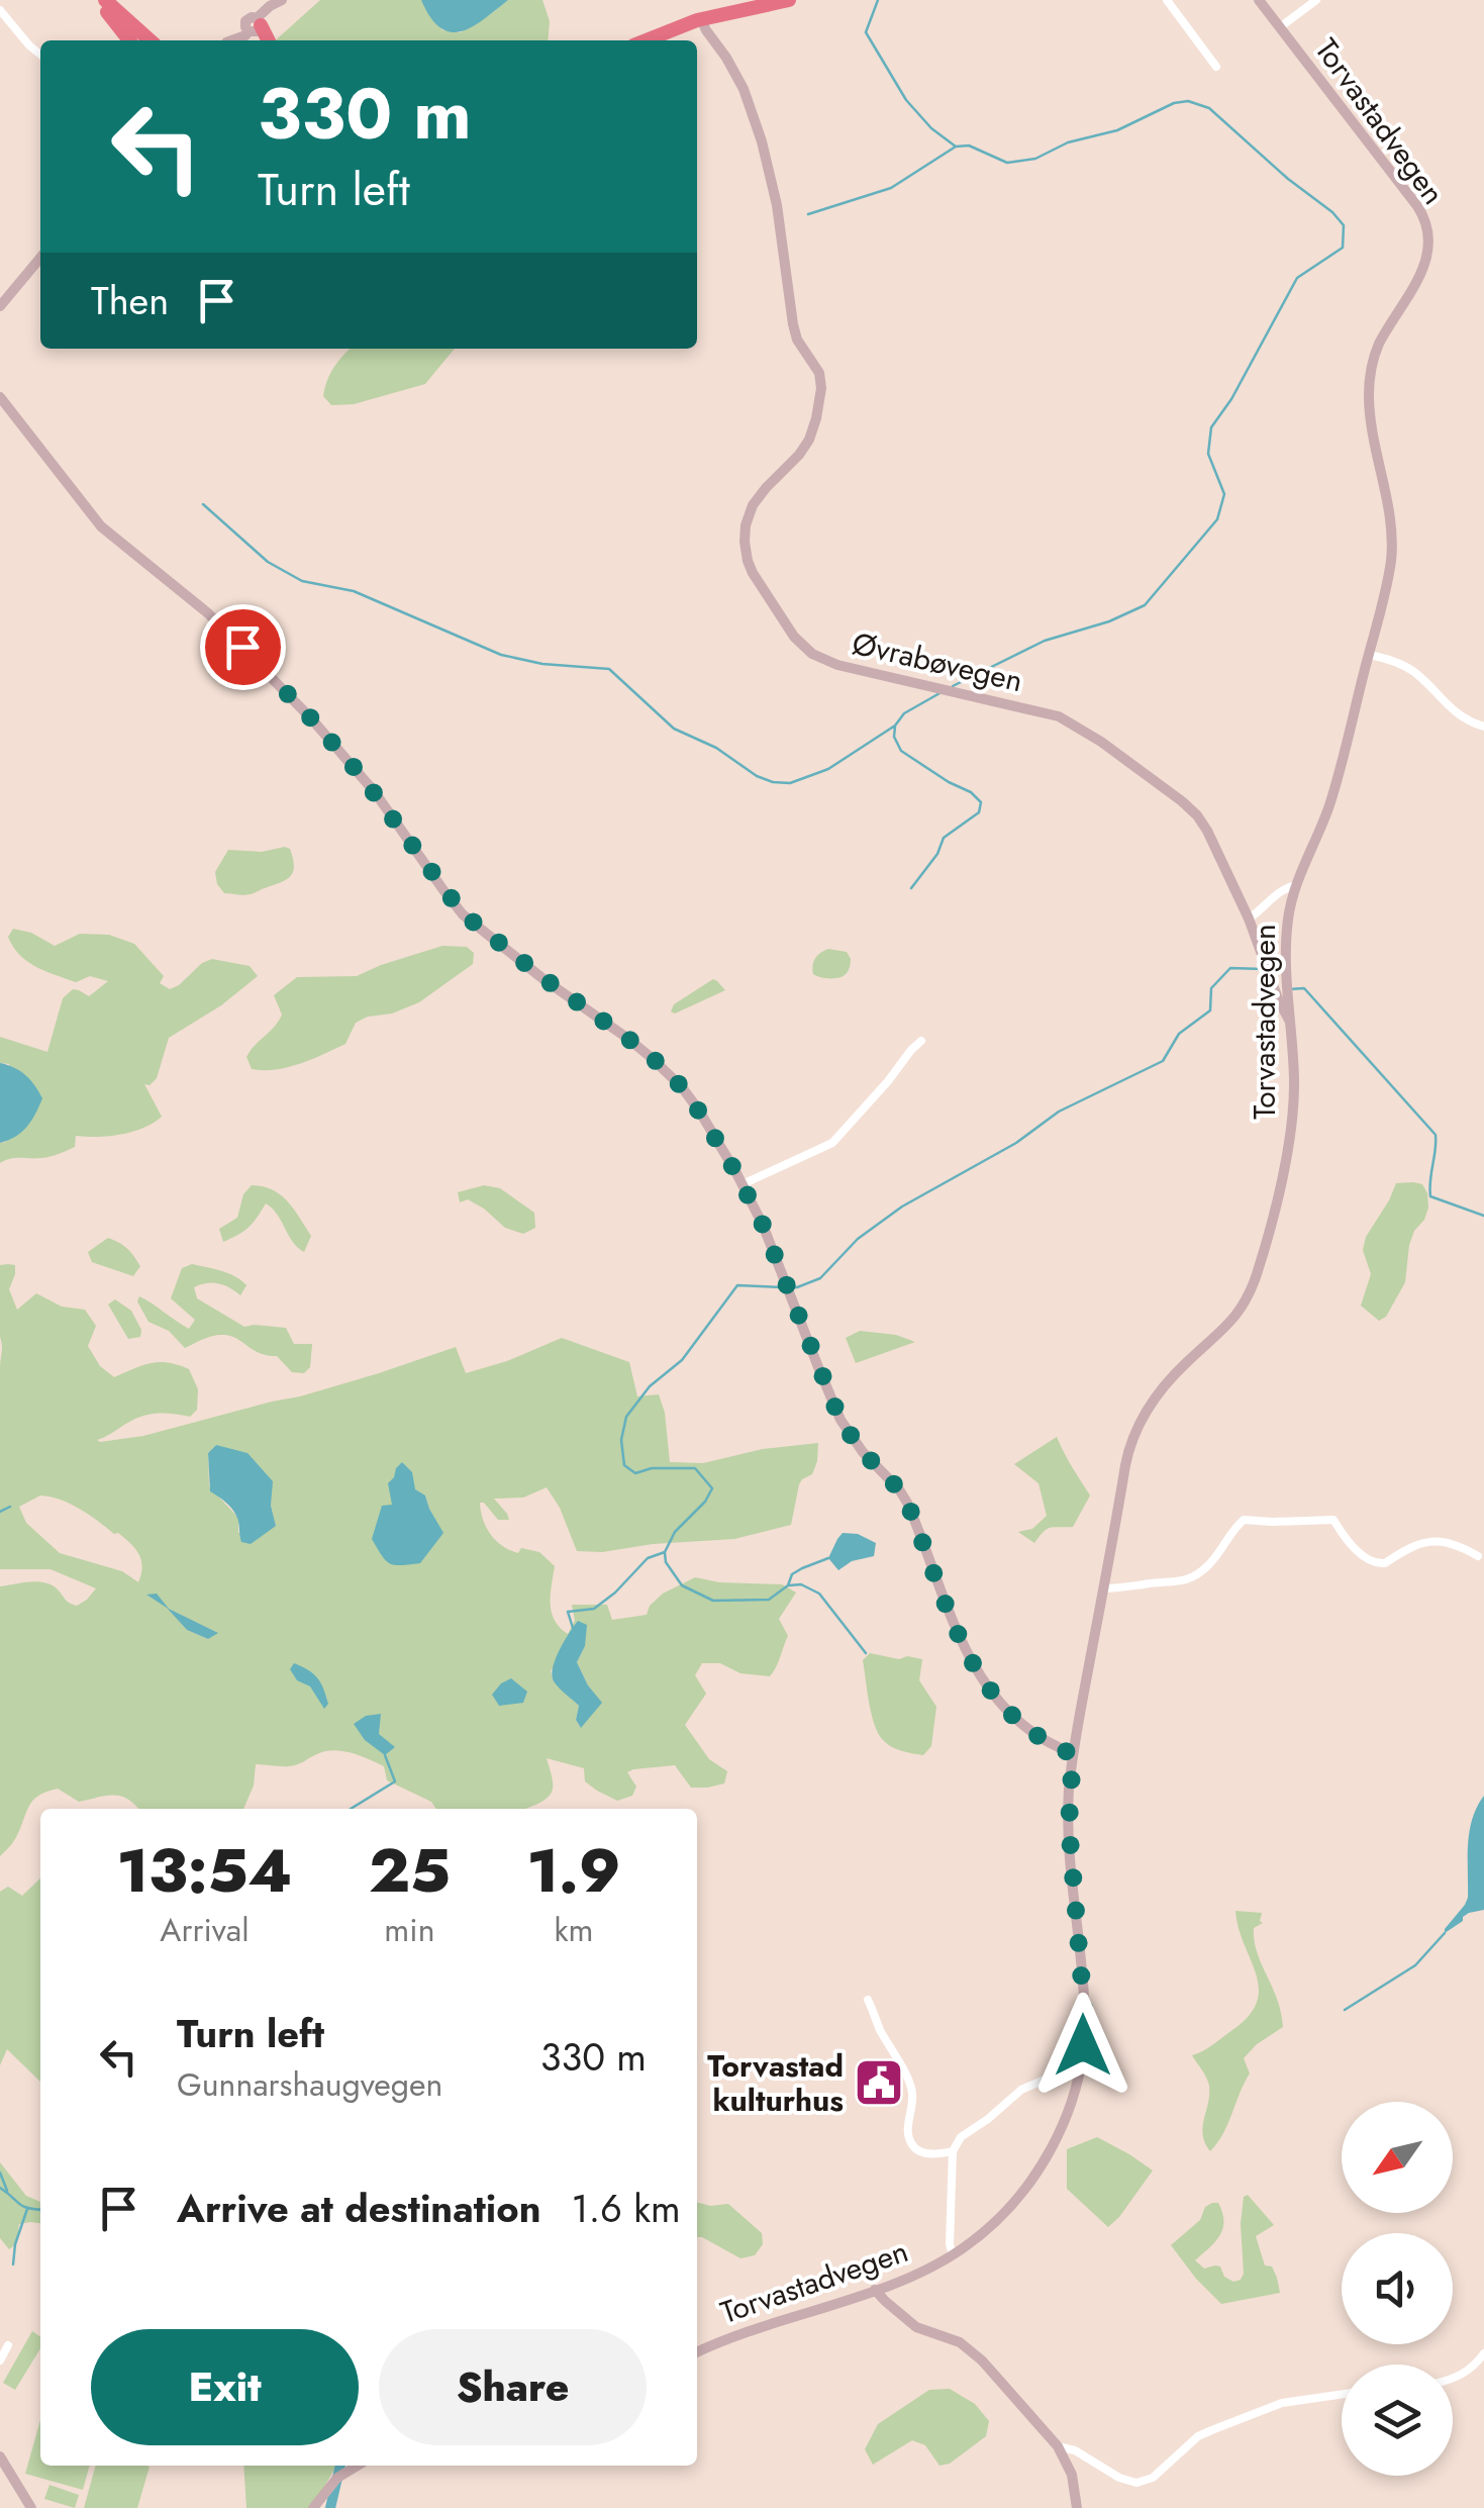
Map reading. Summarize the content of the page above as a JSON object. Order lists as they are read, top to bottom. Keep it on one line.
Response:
{"streets":{"main road":["Torvastadvegen","Øvrabøvegen"]},"crossings":[["Torvastadvegen","Øvrabøvegen"]],"places":{"public building":["Torvastad kulturhus"]},"north":"bottom left","page":{"turn":["330 m","Turn left"],"then":"Then","eta":["13:54","Arrival","25","min","1.9","km"],"list":[{"name":"Turn left","note":"Gunnarshaugvegen","value":"330 m"},{"name":"Arrive at destination","value":"1.6 km"}],"buttons":["Exit","Share"]}}
